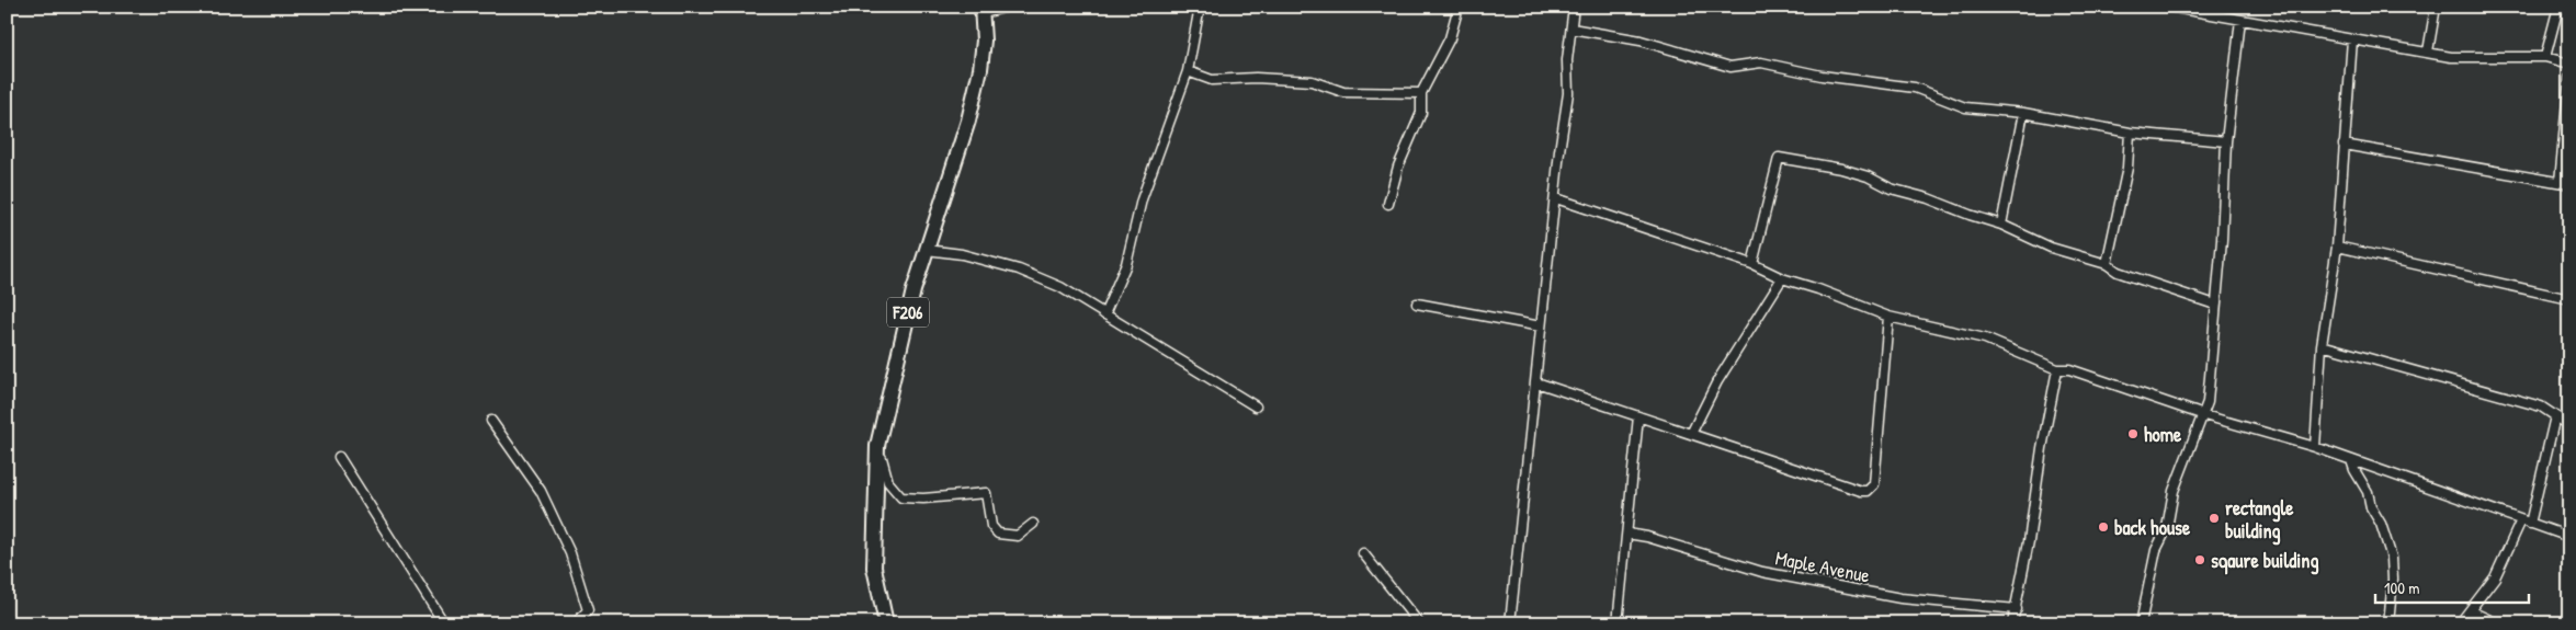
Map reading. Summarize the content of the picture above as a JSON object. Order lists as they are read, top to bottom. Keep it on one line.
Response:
{"streets":{"main road":["F206"],"street":["Maple Avenue"]},"places":["home","rectangle building","back house","sqaure building"],"scale_bar":"100 m"}
